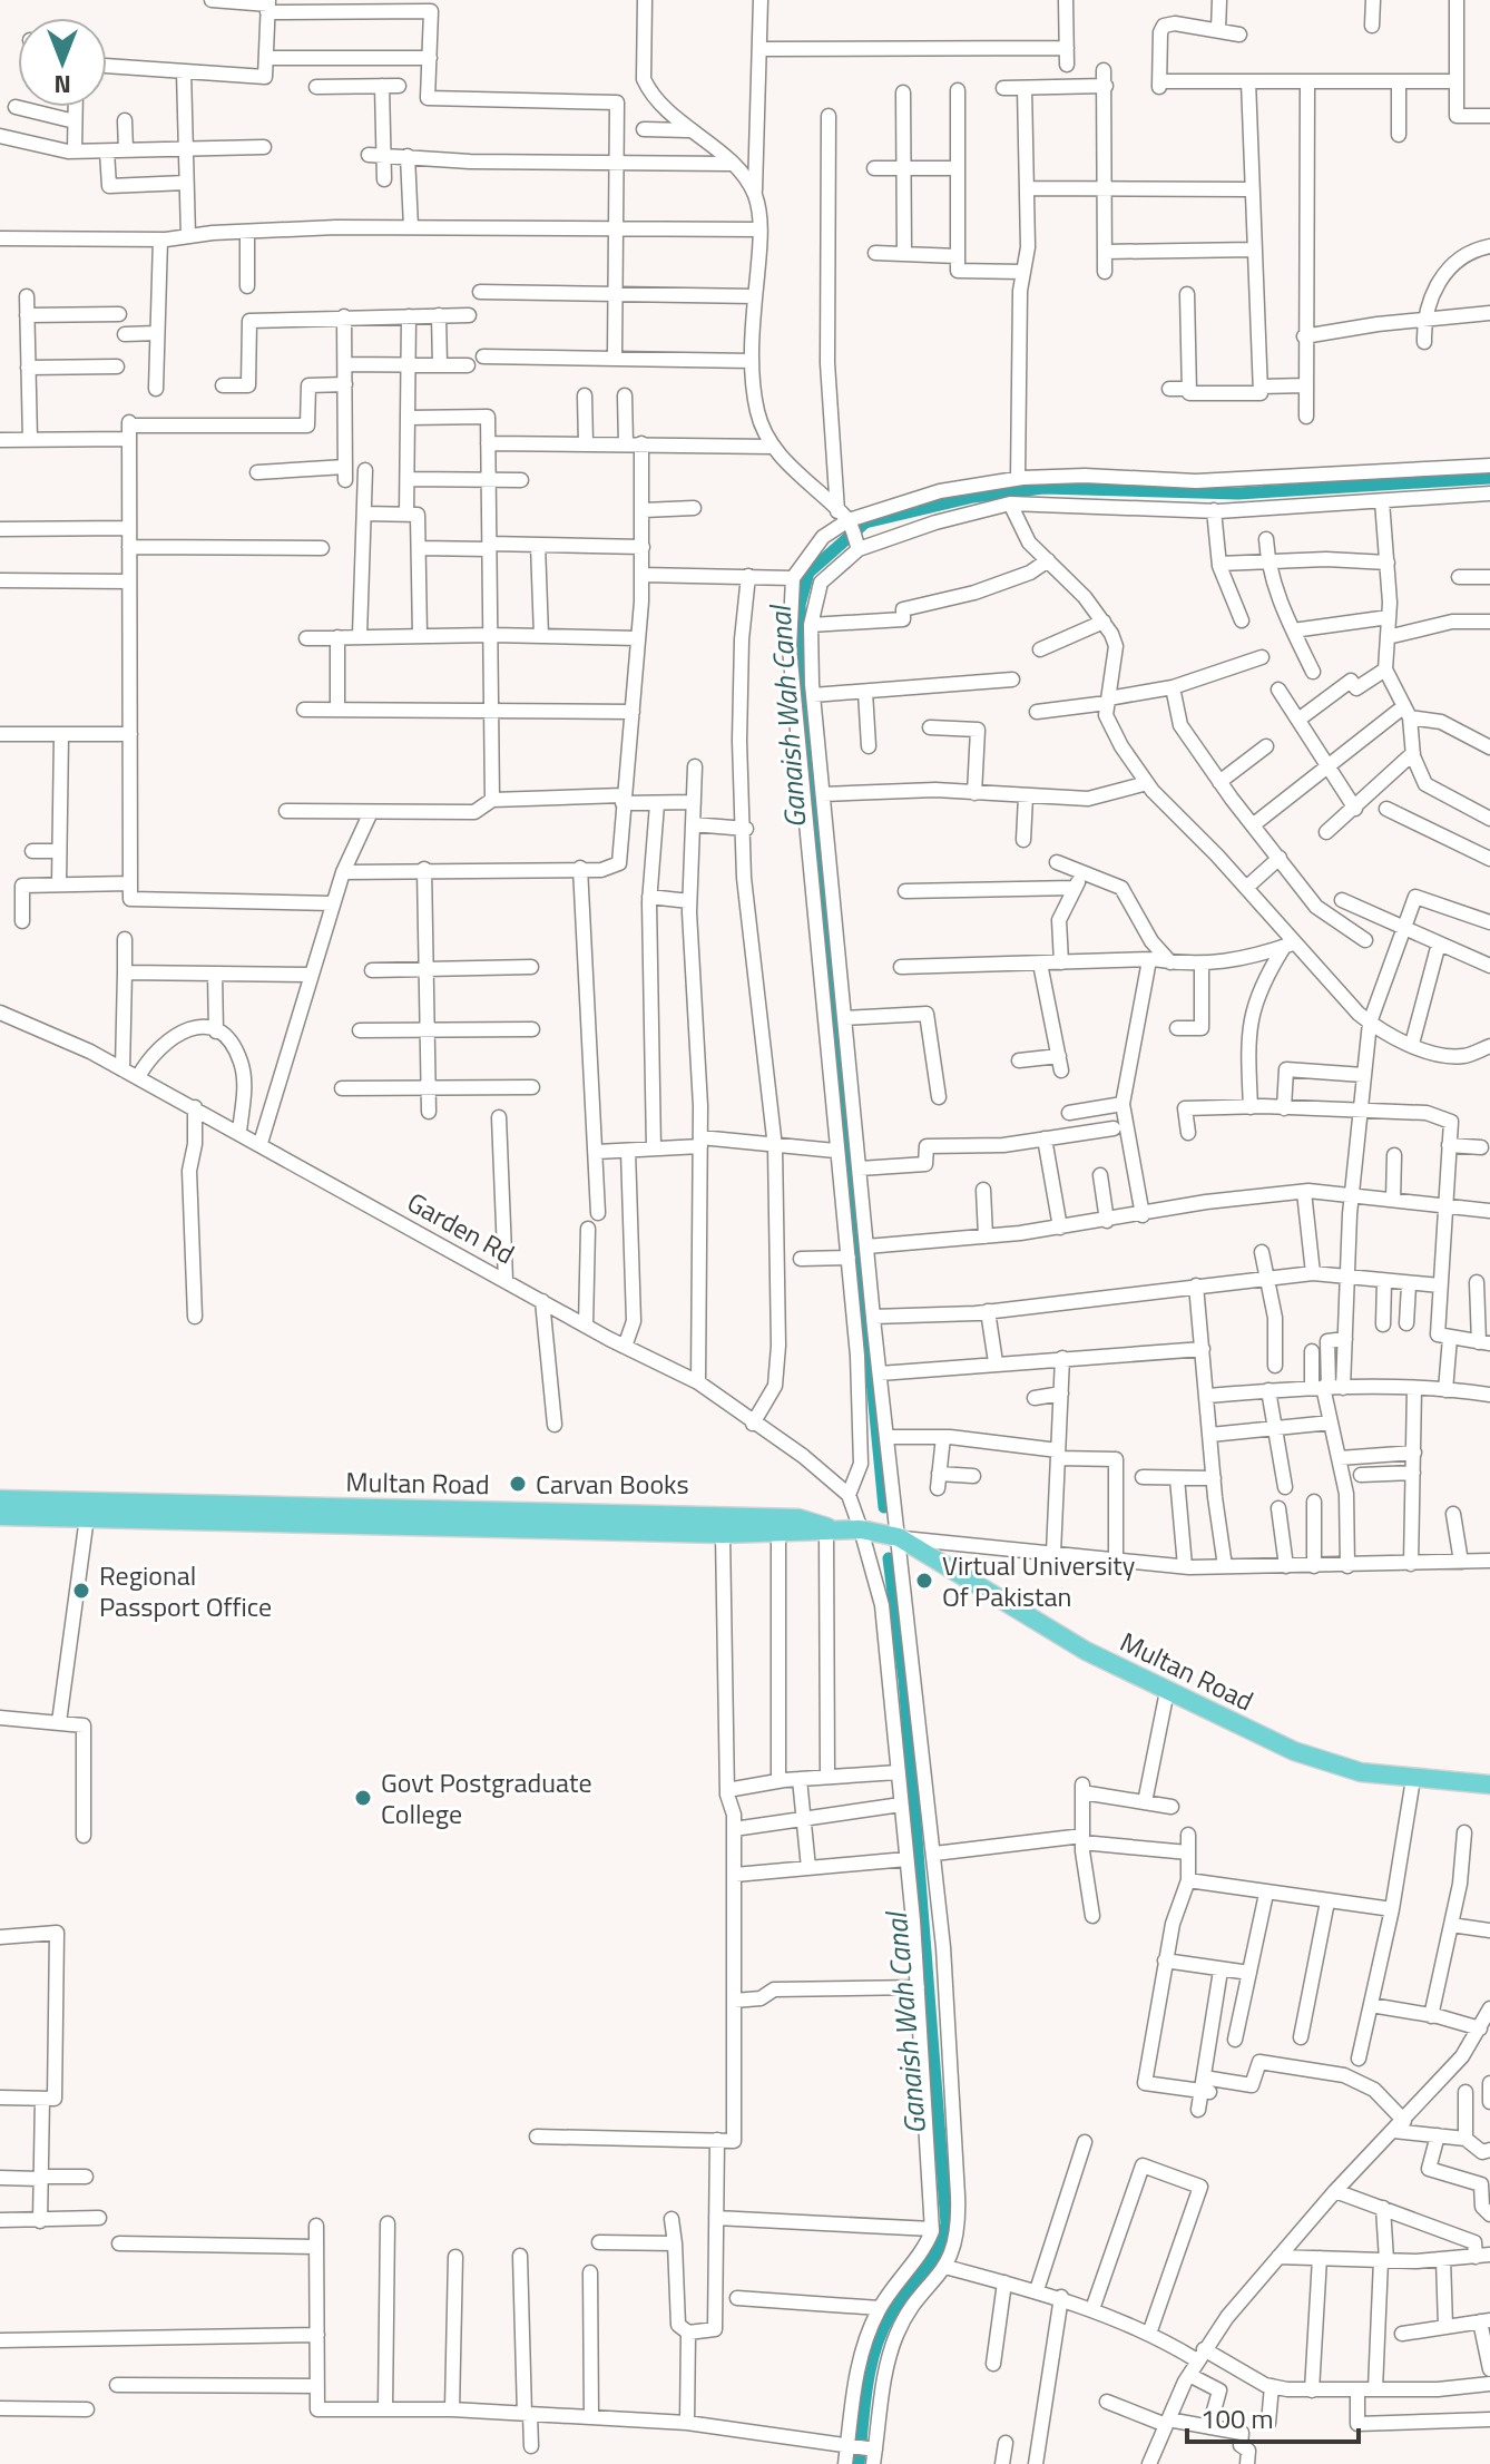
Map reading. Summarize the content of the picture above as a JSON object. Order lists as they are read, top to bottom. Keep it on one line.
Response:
{"streets":{"main road":["Multan Road"],"street":["Garden Rd"]},"crossings":[["Garden Rd","Multan Road"]],"water":["Ganaish Wah Canal"],"places":["Carvan Books","Virtual University Of Pakistan","Regional Passport Office","Govt Postgraduate College"],"scale_bar":"100 m","north":"bottom"}
